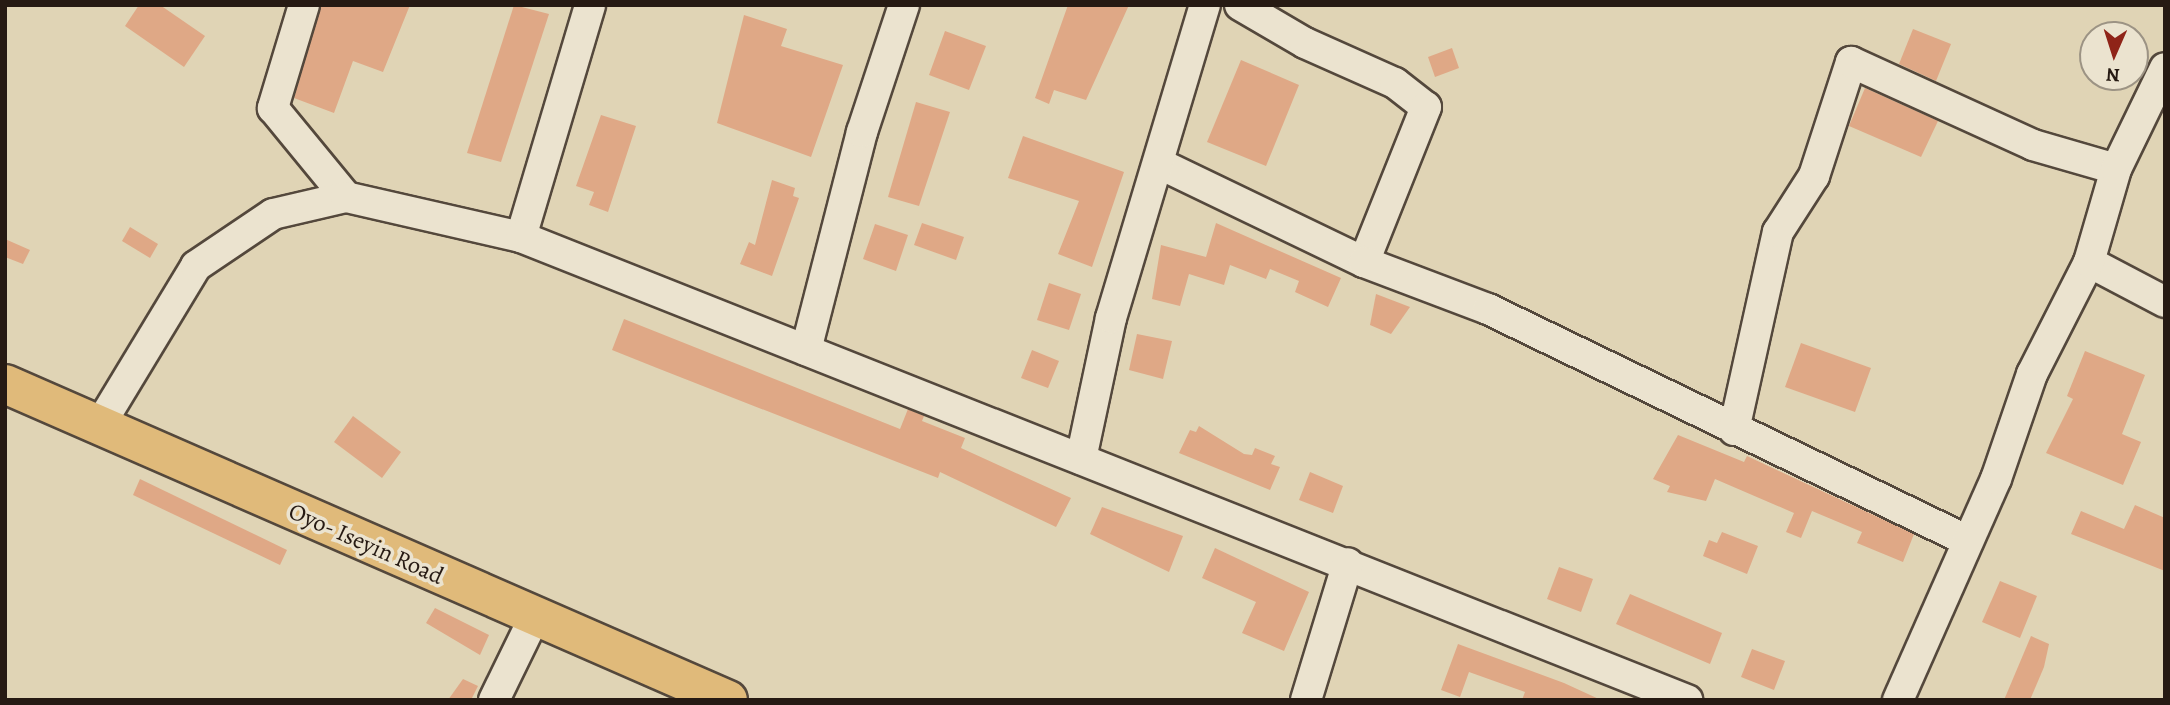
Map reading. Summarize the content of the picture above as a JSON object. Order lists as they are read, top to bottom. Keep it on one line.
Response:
{"streets":{"main road":["Oyo- Iseyin Road"]},"north":"bottom"}
